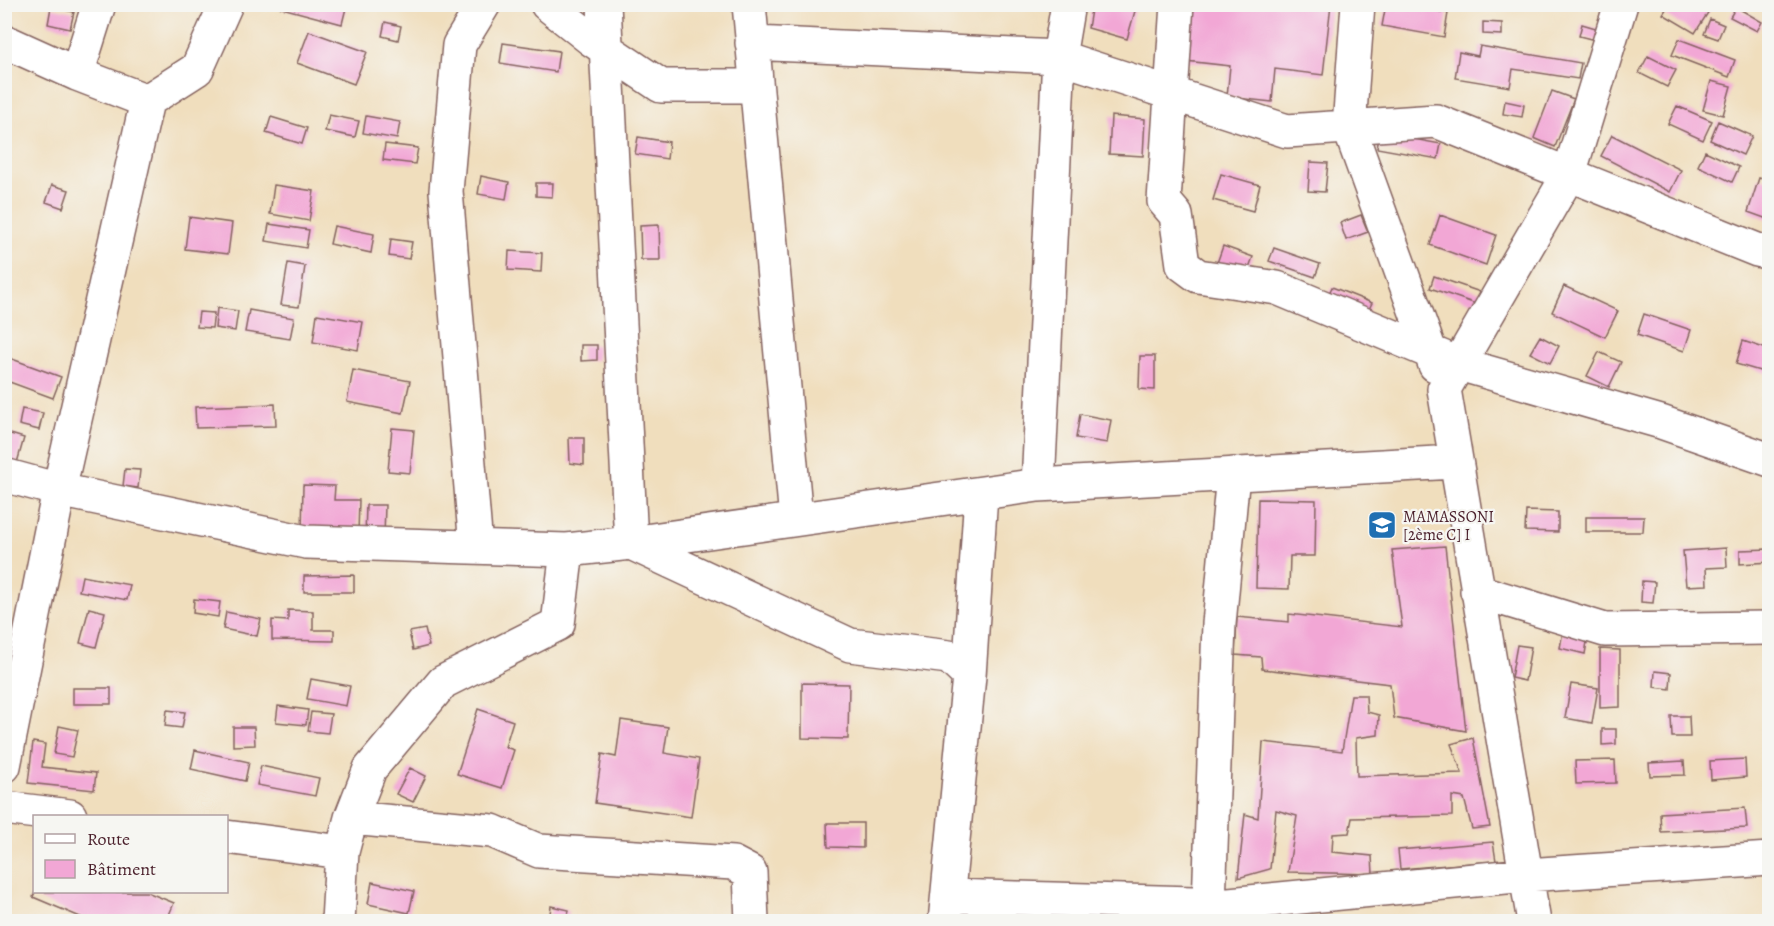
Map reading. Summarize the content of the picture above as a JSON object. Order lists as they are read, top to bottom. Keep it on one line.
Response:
{"places":{"school or university":["MAMASSONI [2ème C] I"]},"legend":["Route","Bâtiment"]}
